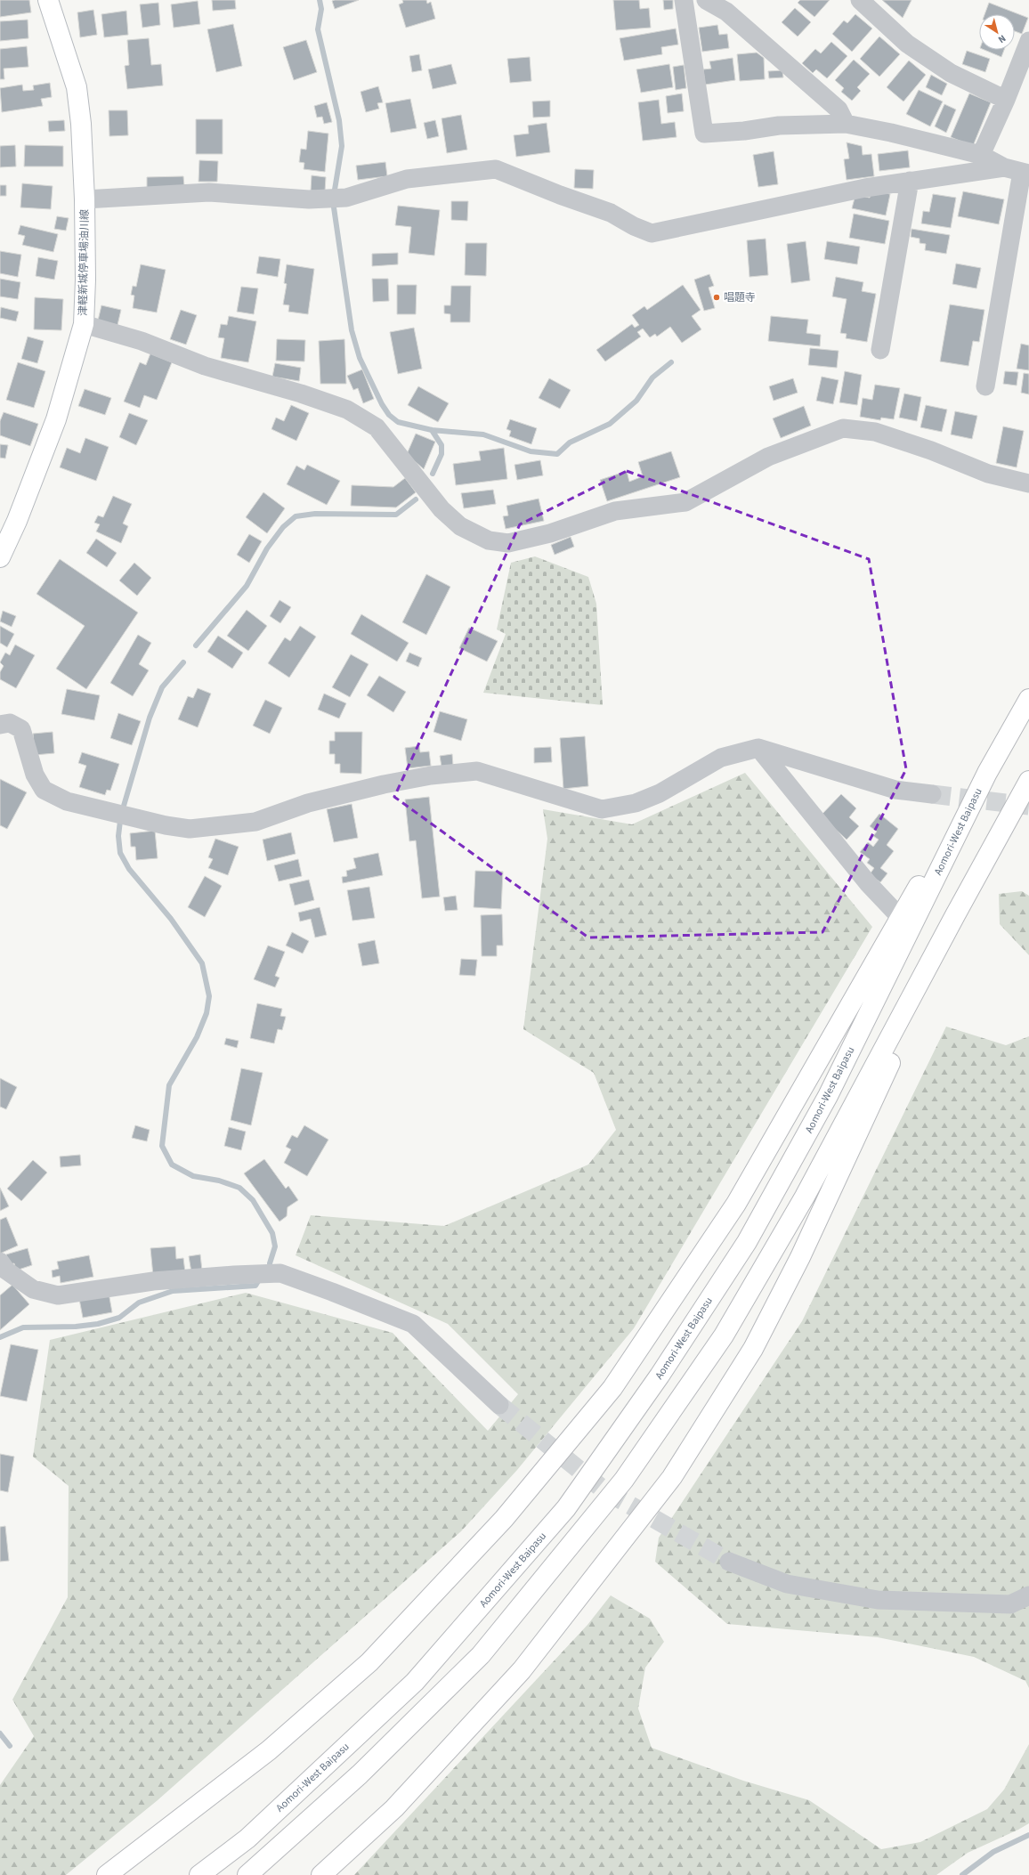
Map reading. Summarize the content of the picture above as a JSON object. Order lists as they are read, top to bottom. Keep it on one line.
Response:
{"streets":{"main road":["津軽新城停車場油川線","Aomori-West Baipasu"]},"places":["唱題寺"],"north":"bottom right"}
